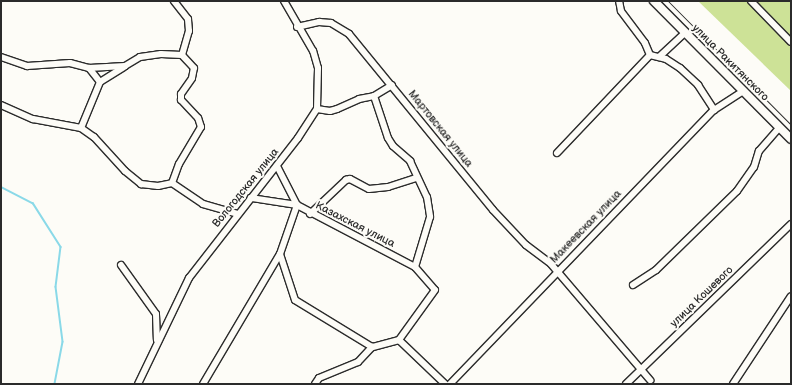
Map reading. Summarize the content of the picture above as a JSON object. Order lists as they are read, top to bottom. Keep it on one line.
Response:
{"streets":{"main road":["улица Ракитянского"],"street":["Мартовская улица","Вологодская улица","Казахская улица","Макеевская улица","улица Кошевого"]},"crossings":[["улица Ракитянского","Макеевская улица"],["Мартовская улица","Макеевская улица"],["Мартовская улица","улица Кошевого"],["Вологодская улица","Казахская улица"]]}
